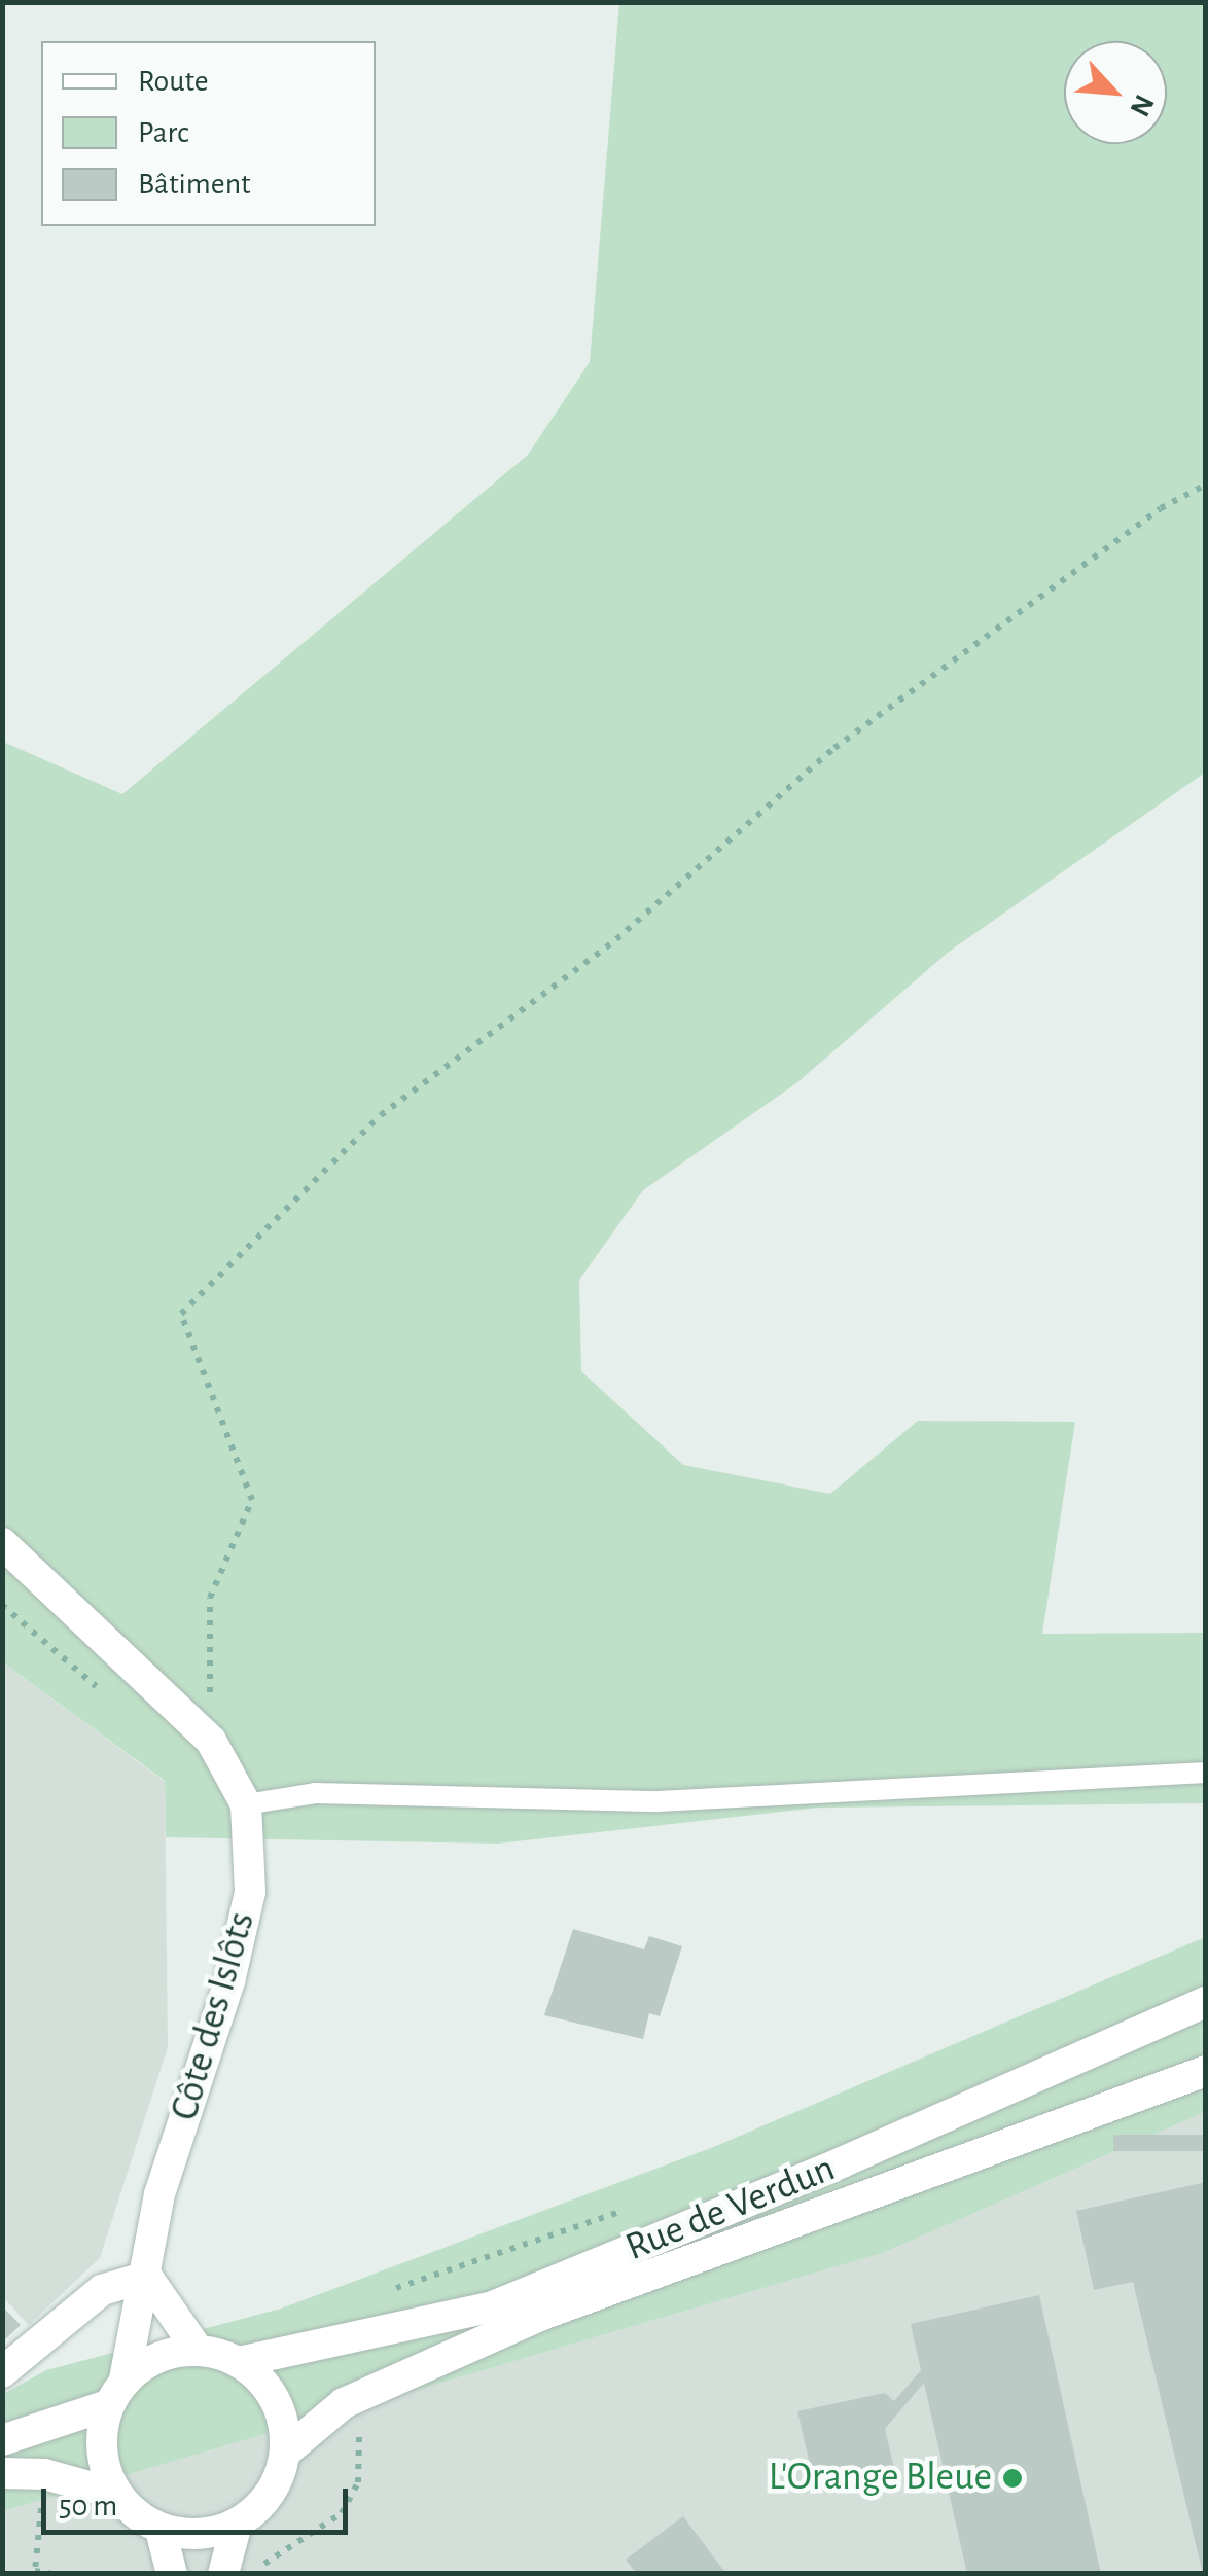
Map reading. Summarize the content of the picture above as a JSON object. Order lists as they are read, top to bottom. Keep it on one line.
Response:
{"streets":{"main road":["Côte des Islôts","Rue de Verdun"]},"crossings":[["Côte des Islôts","Rue de Verdun"]],"places":["L'Orange Bleue"],"legend":["Route","Parc","Bâtiment"],"scale_bar":"50 m","north":"bottom right"}
